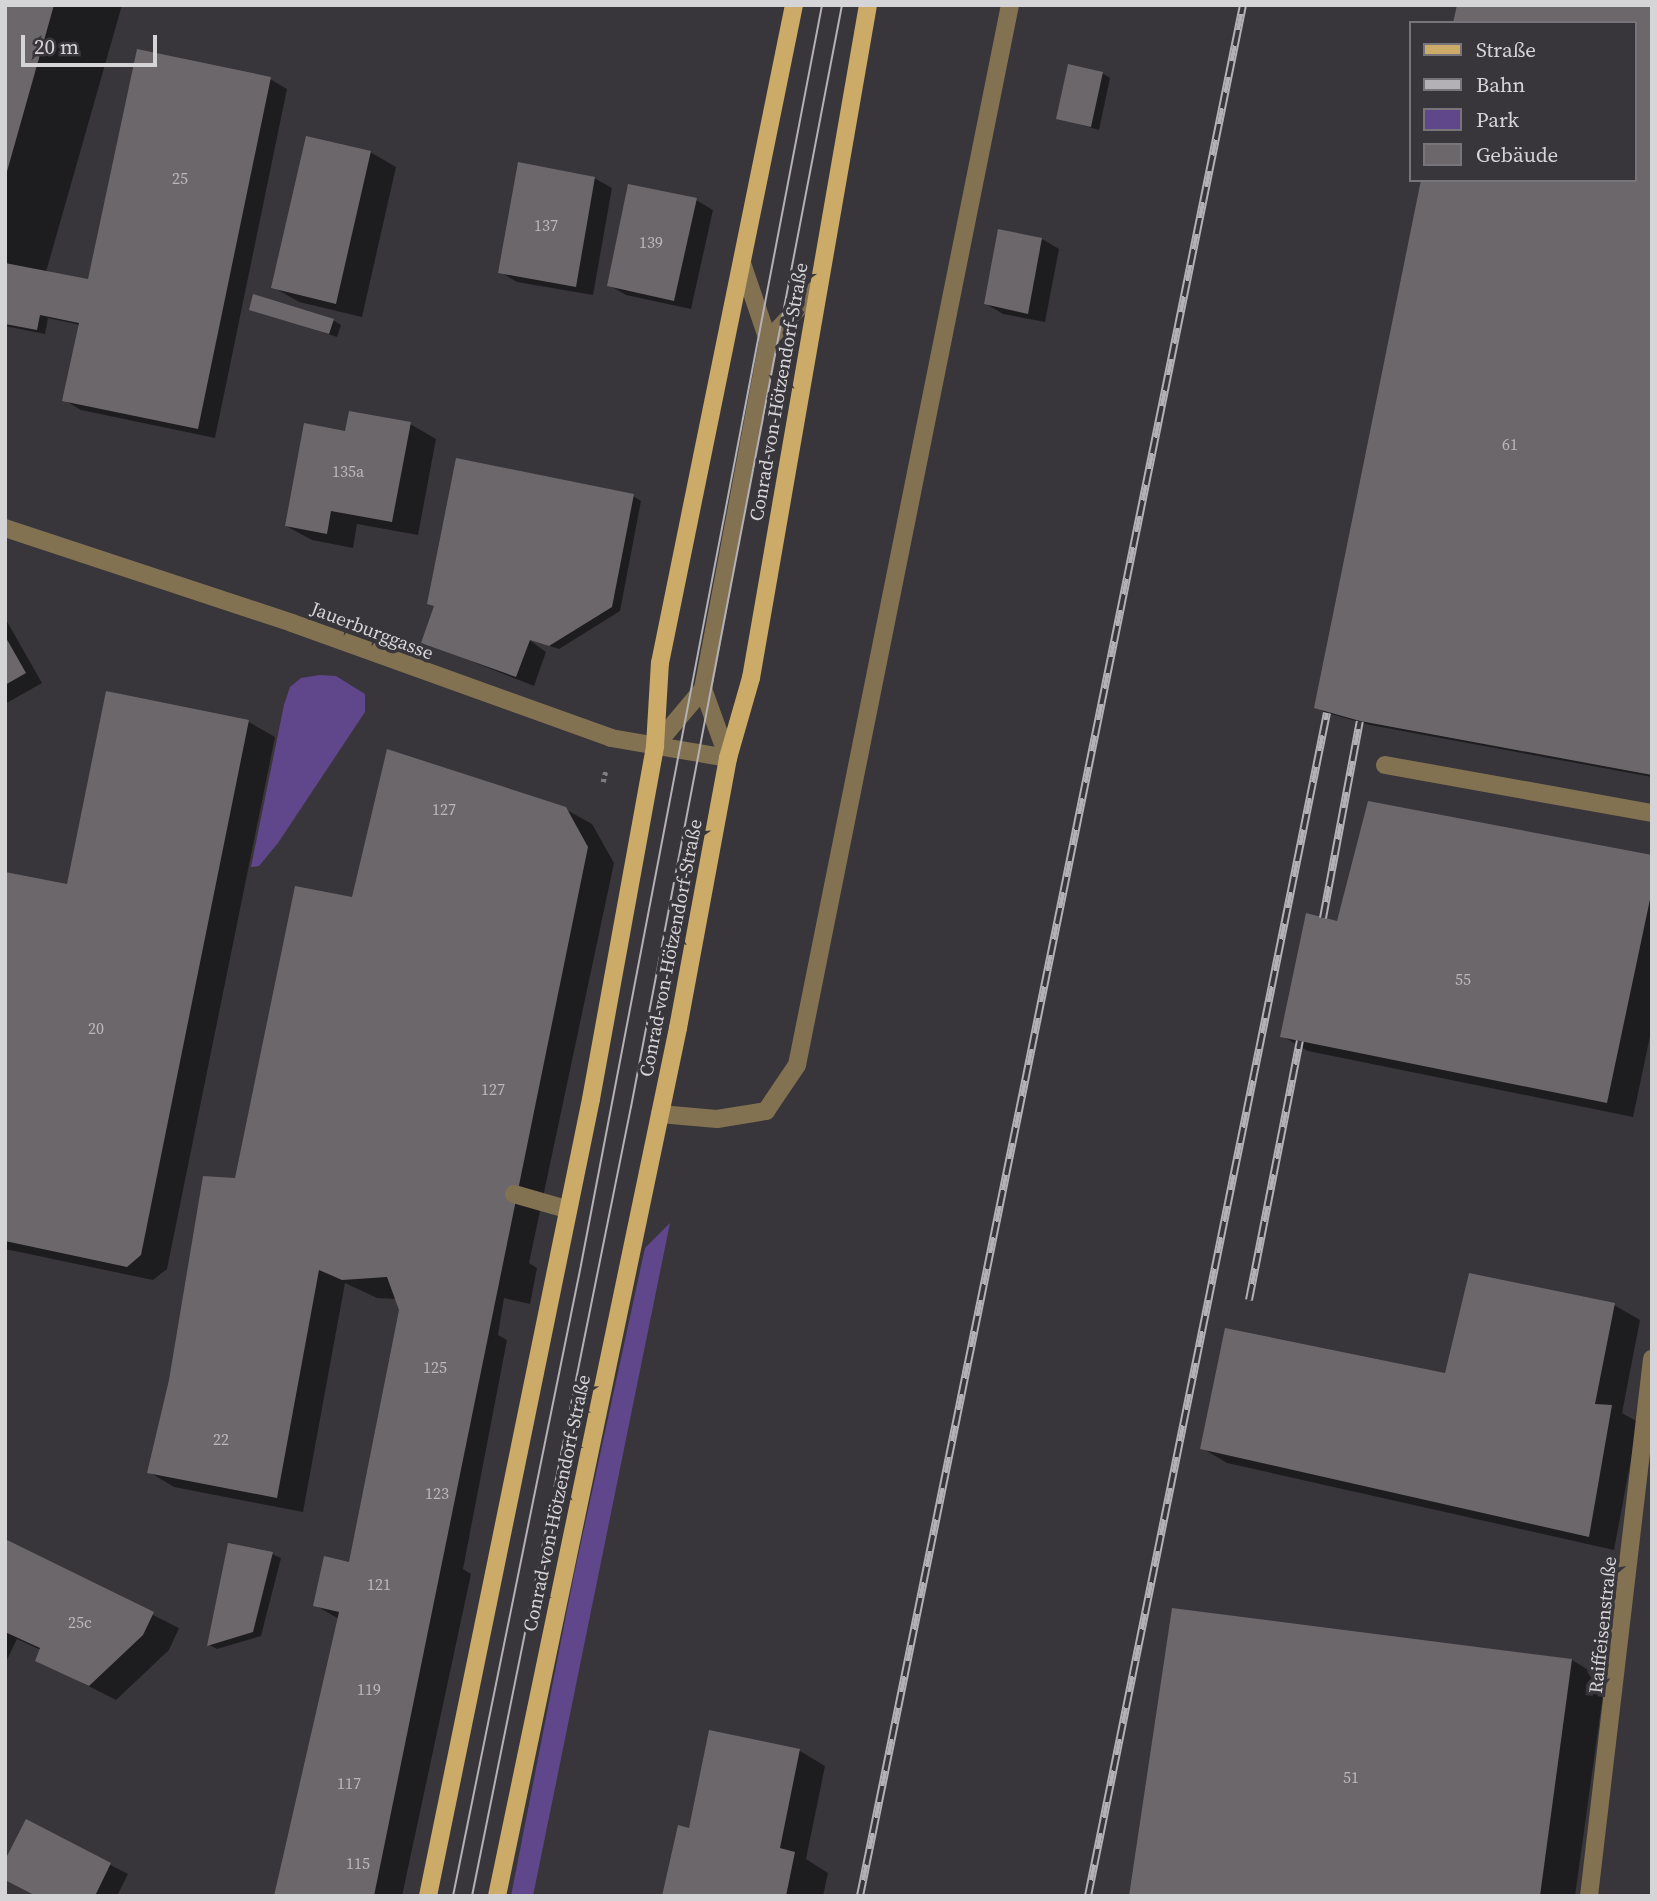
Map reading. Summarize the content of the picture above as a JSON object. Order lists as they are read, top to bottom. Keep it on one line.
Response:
{"streets":{"main road":["Conrad-von-Hötzendorf-Straße"],"street":["Jauerburggasse","Raiffeisenstraße"]},"crossings":[["Conrad-von-Hötzendorf-Straße","Jauerburggasse"]],"house_numbers":["25","137","139","61","135a","127","55","20","127","125","22","123","121","25c","119","51","117","115"],"legend":["Straße","Bahn","Park","Gebäude"],"scale_bar":"20 m"}
